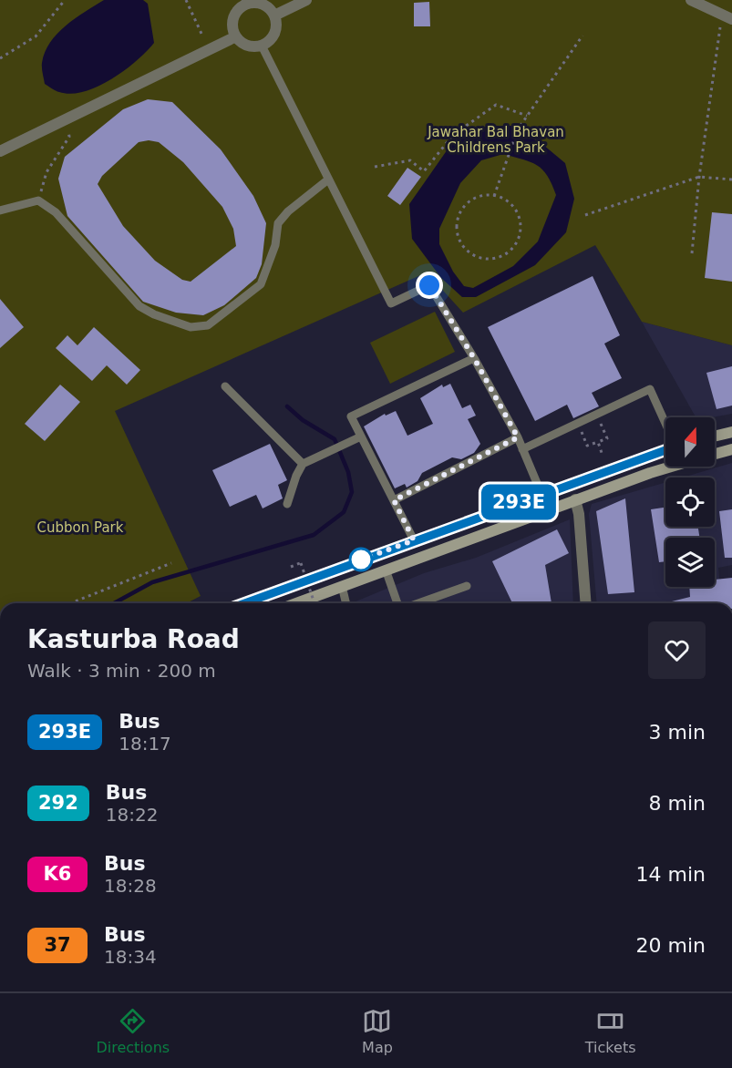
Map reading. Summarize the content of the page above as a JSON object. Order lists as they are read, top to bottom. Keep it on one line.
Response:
{"parks":["Jawahar Bal Bhavan Childrens Park","Cubbon Park"],"lines":["bus line 293E"],"north":"top","page":{"on_map":"293E","heading":["Kasturba Road","Walk · 3 min · 200 m"],"list":[{"mark":"293E","name":"Bus","note":"18:17","value":"3 min"},{"mark":"292","name":"Bus","note":"18:22","value":"8 min"},{"mark":"K6","name":"Bus","note":"18:28","value":"14 min"},{"mark":"37","name":"Bus","note":"18:34","value":"20 min"}],"tabs":["Directions","Map","Tickets"]}}
